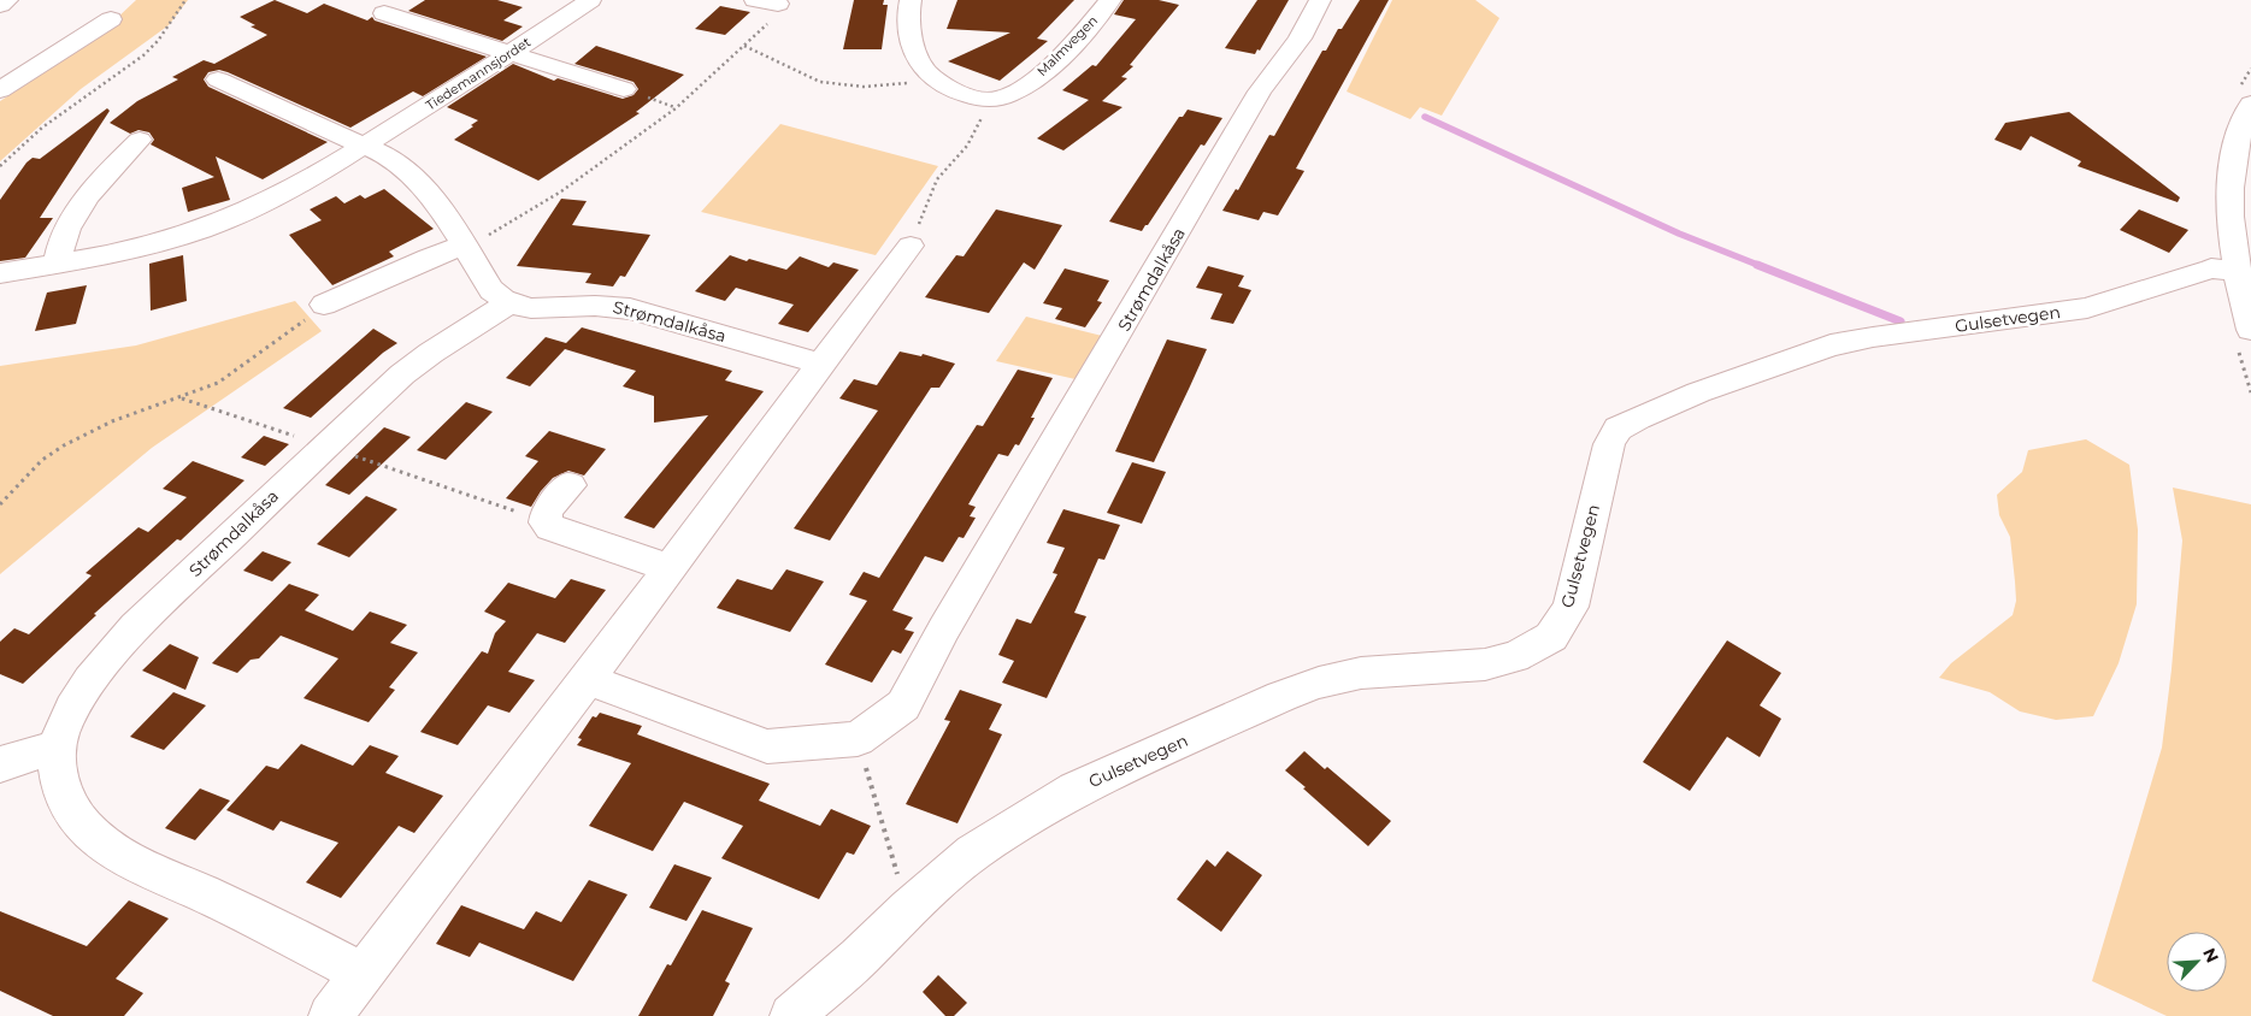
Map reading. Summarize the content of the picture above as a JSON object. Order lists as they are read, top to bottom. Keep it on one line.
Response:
{"streets":{"street":["Malmvegen","Tiedemannsjordet","Strømdalkåsa","Gulsetvegen"]},"north":"top right"}
